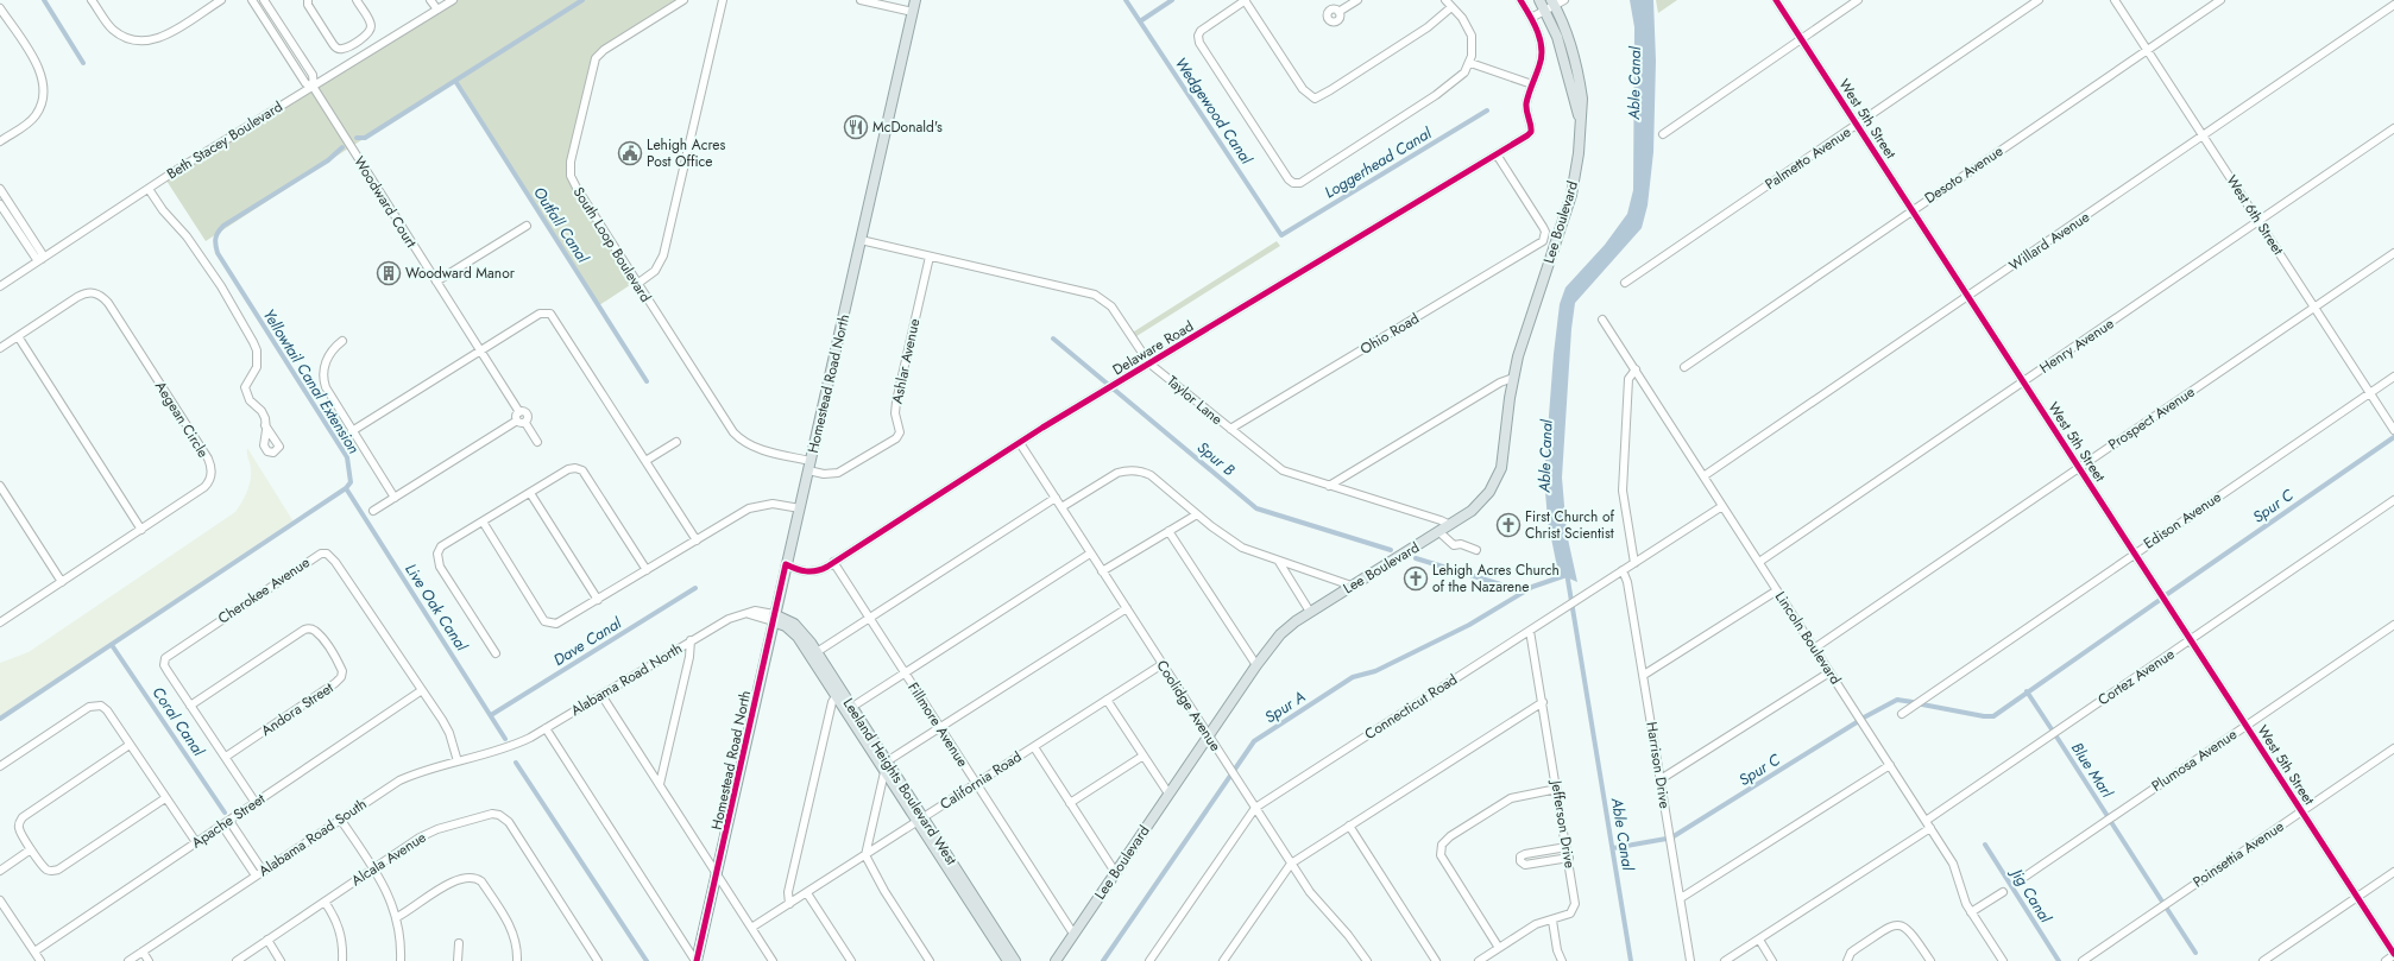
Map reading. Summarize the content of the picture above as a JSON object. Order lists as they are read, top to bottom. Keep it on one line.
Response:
{"streets":{"main road":["Lee Boulevard","Homestead Road North","Leeland Heights Boulevard West"],"street":["West 5th Street","Beth Stacey Boulevard","Palmetto Avenue","Desoto Avenue","Woodward Court","West 6th Street","Willard Avenue","South Loop Boulevard","Ohio Road","Henry Avenue","Delaware Road","Ashlar Avenue","Taylor Lane","Prospect Avenue","Aegean Circle","Edison Avenue","Cherokee Avenue","Lincoln Boulevard","Cortez Avenue","Alabama Road North","Coolidge Avenue","Connecticut Road","Andora Street","Fillmore Avenue","Plumosa Avenue","Harrison Drive","California Road","Apache Street","Jefferson Drive","Alabama Road South","Poinsettia Avenue","Alcala Avenue"]},"crossings":[["West 5th Street","Palmetto Avenue"],["West 5th Street","Desoto Avenue"],["West 5th Street","Willard Avenue"],["West 5th Street","Henry Avenue"],["West 5th Street","Prospect Avenue"],["West 5th Street","Edison Avenue"],["West 5th Street","Cortez Avenue"],["West 5th Street","Plumosa Avenue"],["West 5th Street","Poinsettia Avenue"],["Beth Stacey Boulevard","Woodward Court"],["Desoto Avenue","West 6th Street"],["West 6th Street","Willard Avenue"],["West 6th Street","Henry Avenue"],["West 6th Street","Prospect Avenue"],["West 6th Street","Edison Avenue"],["Lee Boulevard","Taylor Lane"],["Lee Boulevard","Coolidge Avenue"],["Lee Boulevard","Fillmore Avenue"],["Willard Avenue","Lincoln Boulevard"],["South Loop Boulevard","Ashlar Avenue"],["South Loop Boulevard","Homestead Road North"],["Ohio Road","Delaware Road"],["Ohio Road","Taylor Lane"],["Henry Avenue","Lincoln Boulevard"],["Delaware Road","Homestead Road North"],["Delaware Road","Taylor Lane"],["Delaware Road","Coolidge Avenue"],["Delaware Road","Fillmore Avenue"],["Ashlar Avenue","Homestead Road North"],["Ashlar Avenue","Taylor Lane"],["Homestead Road North","Alabama Road North"],["Homestead Road North","Leeland Heights Boulevard West"],["Prospect Avenue","Lincoln Boulevard"],["Cherokee Avenue","Andora Street"],["Cherokee Avenue","Apache Street"],["Cherokee Avenue","Alabama Road South"],["Lincoln Boulevard","Cortez Avenue"],["Lincoln Boulevard","Connecticut Road"],["Alabama Road North","Leeland Heights Boulevard West"],["Alabama Road North","Alabama Road South"],["Coolidge Avenue","Connecticut Road"],["Coolidge Avenue","California Road"],["Connecticut Road","Harrison Drive"],["Connecticut Road","Jefferson Drive"],["Fillmore Avenue","California Road"],["California Road","Leeland Heights Boulevard West"]],"water":["Able Canal","Wedgewood Canal","Loggerhead Canal","Outfall Canal","Yellowtail Canal Extension","Spur B","Spur C","Live Oak Canal","Dave Canal","Spur A","Coral Canal","Blue Marl","Jig Canal"],"places":{"restaurant":["McDonald's"],"public building":["Lehigh Acres Post Office"],"building":["Woodward Manor"],"church":["First Church of Christ Scientist","Lehigh Acres Church of the Nazarene"]}}
